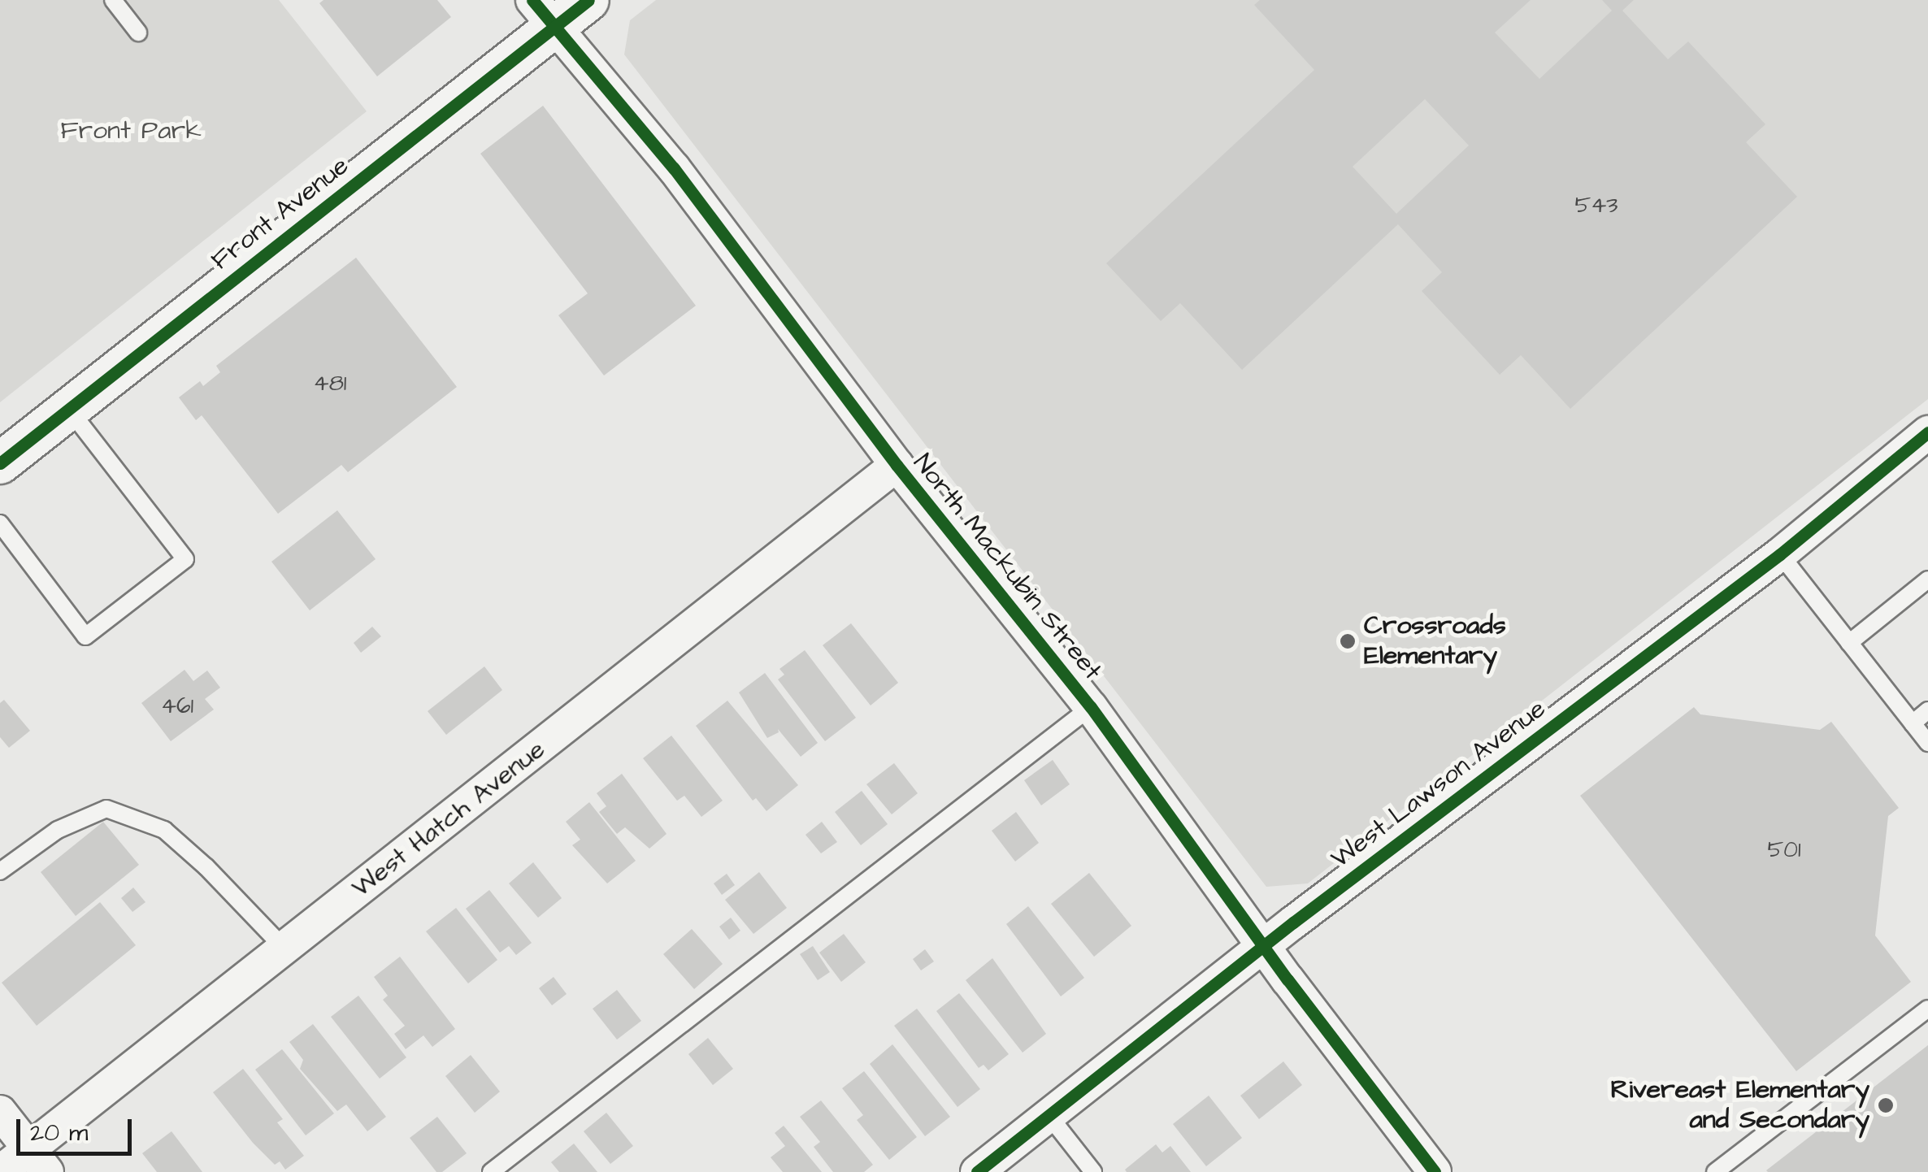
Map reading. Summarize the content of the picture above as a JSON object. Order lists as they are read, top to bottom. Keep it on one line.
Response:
{"streets":{"street":["Front Avenue","North Mackubin Street","West Lawson Avenue","West Hatch Avenue"]},"crossings":[["Front Avenue","North Mackubin Street"],["North Mackubin Street","West Lawson Avenue"],["North Mackubin Street","West Hatch Avenue"]],"parks":["Front Park"],"places":["Crossroads Elementary","Rivereast Elementary and Secondary"],"house_numbers":["543","481","461","501"],"scale_bar":"20 m"}
